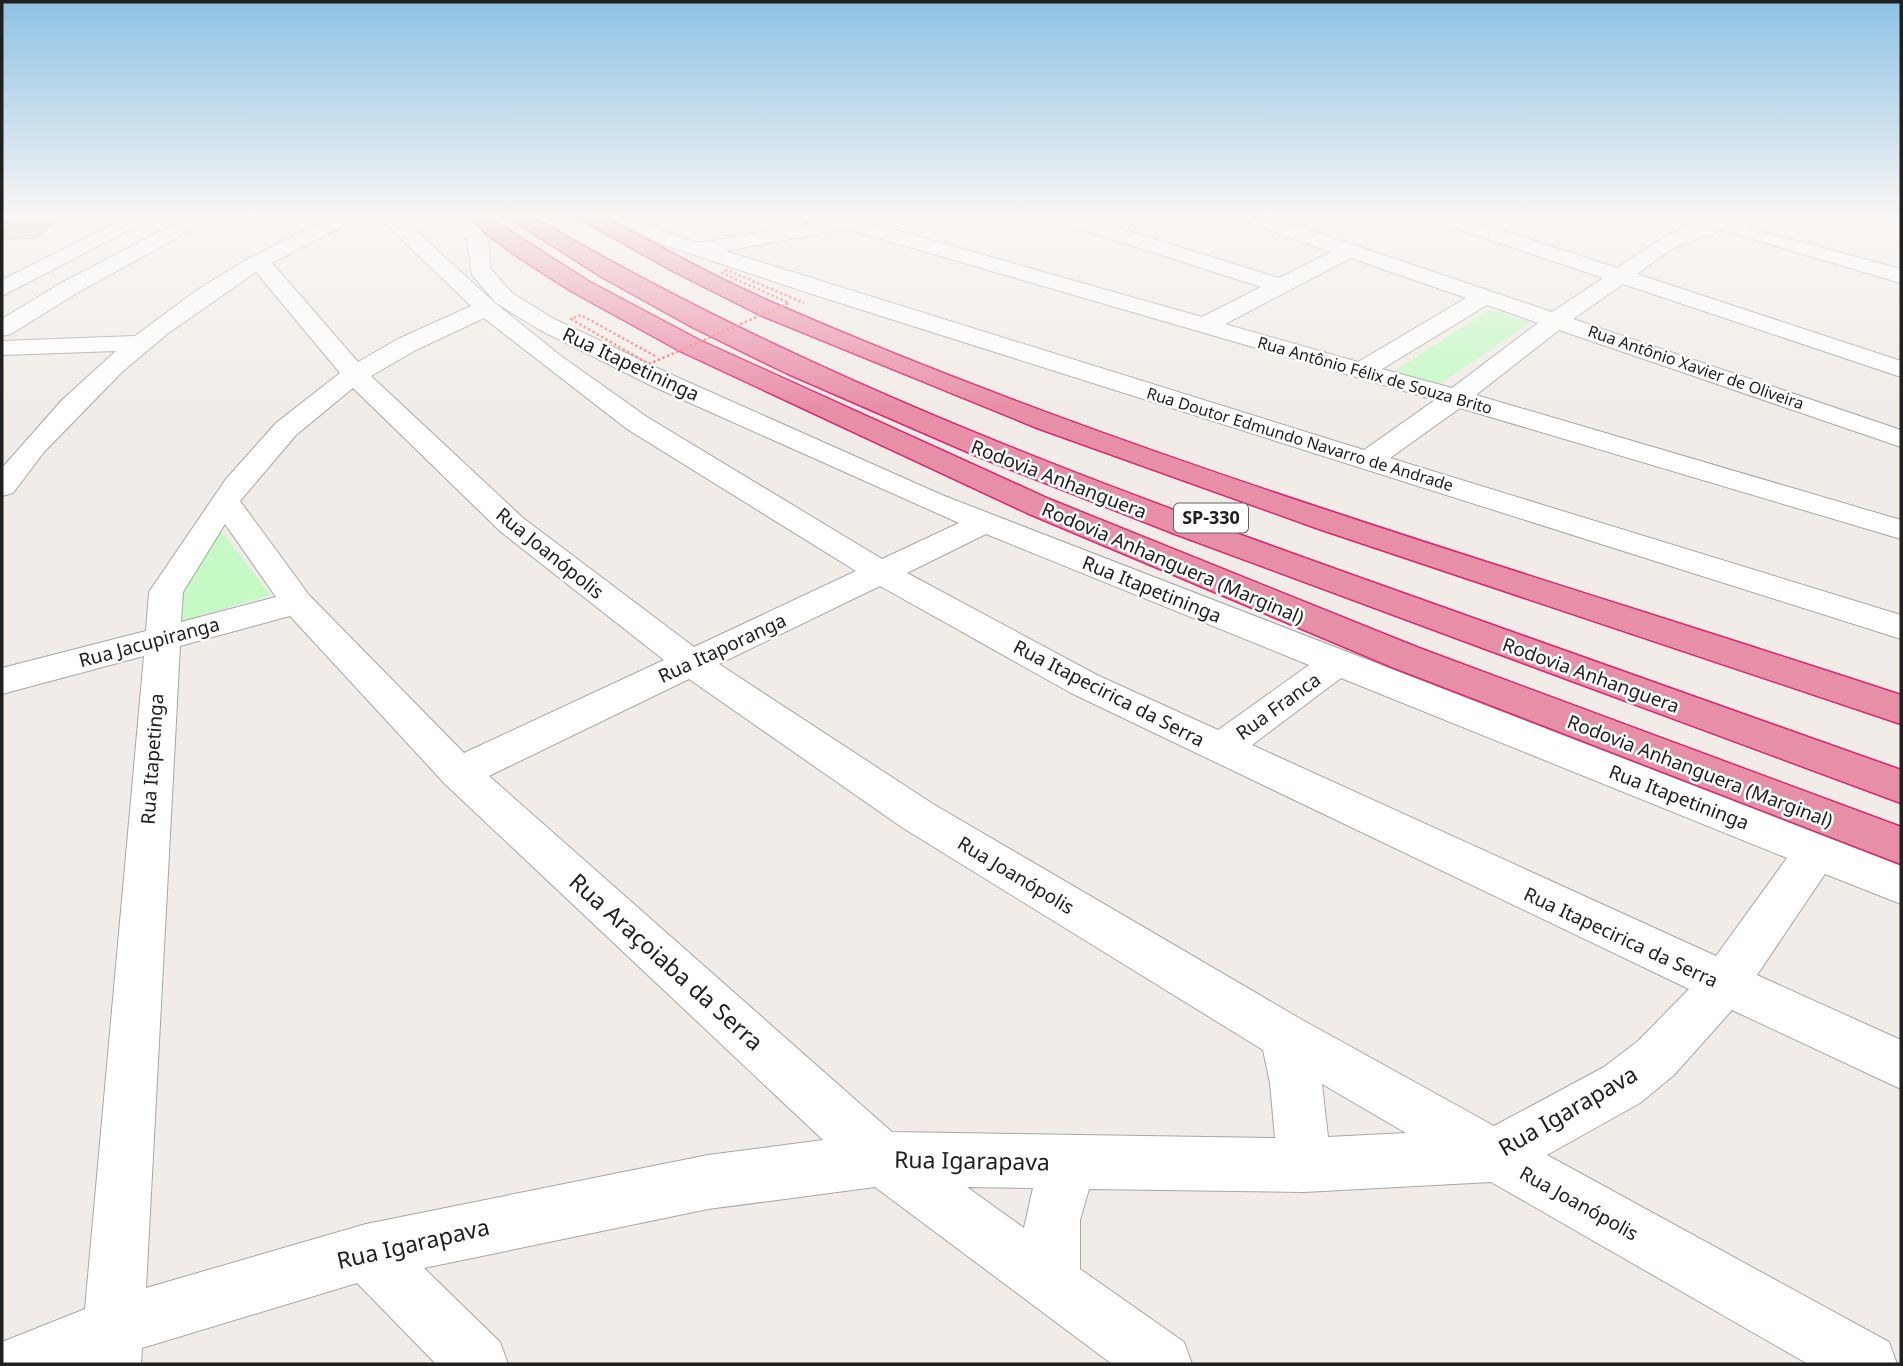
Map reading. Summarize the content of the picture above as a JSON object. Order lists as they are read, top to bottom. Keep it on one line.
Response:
{"streets":{"highway":["Rodovia Anhanguera","SP-330","Rodovia Anhanguera (Marginal)"],"street":["Rua Itapetininga","Rua Antônio Xavier de Oliveira","Rua Antônio Félix de Souza Brito","Rua Doutor Edmundo Navarro de Andrade","Rua Joanópolis","Rua Jacupiranga","Rua Itaporanga","Rua Itapecirica da Serra","Rua Franca","Rua Itapetinga","Rua Araçoiaba da Serra","Rua Igarapava"]},"crossings":[["Rua Itapetininga","Rua Itaporanga"],["Rua Itapetininga","Rua Franca"],["Rua Itapetininga","Rua Igarapava"],["Rua Joanópolis","Rua Itaporanga"],["Rua Joanópolis","Rua Itapetinga"],["Rua Joanópolis","Rua Igarapava"],["Rua Jacupiranga","Rua Itapetinga"],["Rua Jacupiranga","Rua Araçoiaba da Serra"],["Rua Itaporanga","Rua Itapecirica da Serra"],["Rua Itaporanga","Rua Araçoiaba da Serra"],["Rua Itapecirica da Serra","Rua Franca"],["Rua Itapecirica da Serra","Rua Itapetinga"],["Rua Itapecirica da Serra","Rua Igarapava"],["Rua Itapetinga","Rua Araçoiaba da Serra"],["Rua Itapetinga","Rua Igarapava"],["Rua Araçoiaba da Serra","Rua Igarapava"]]}
